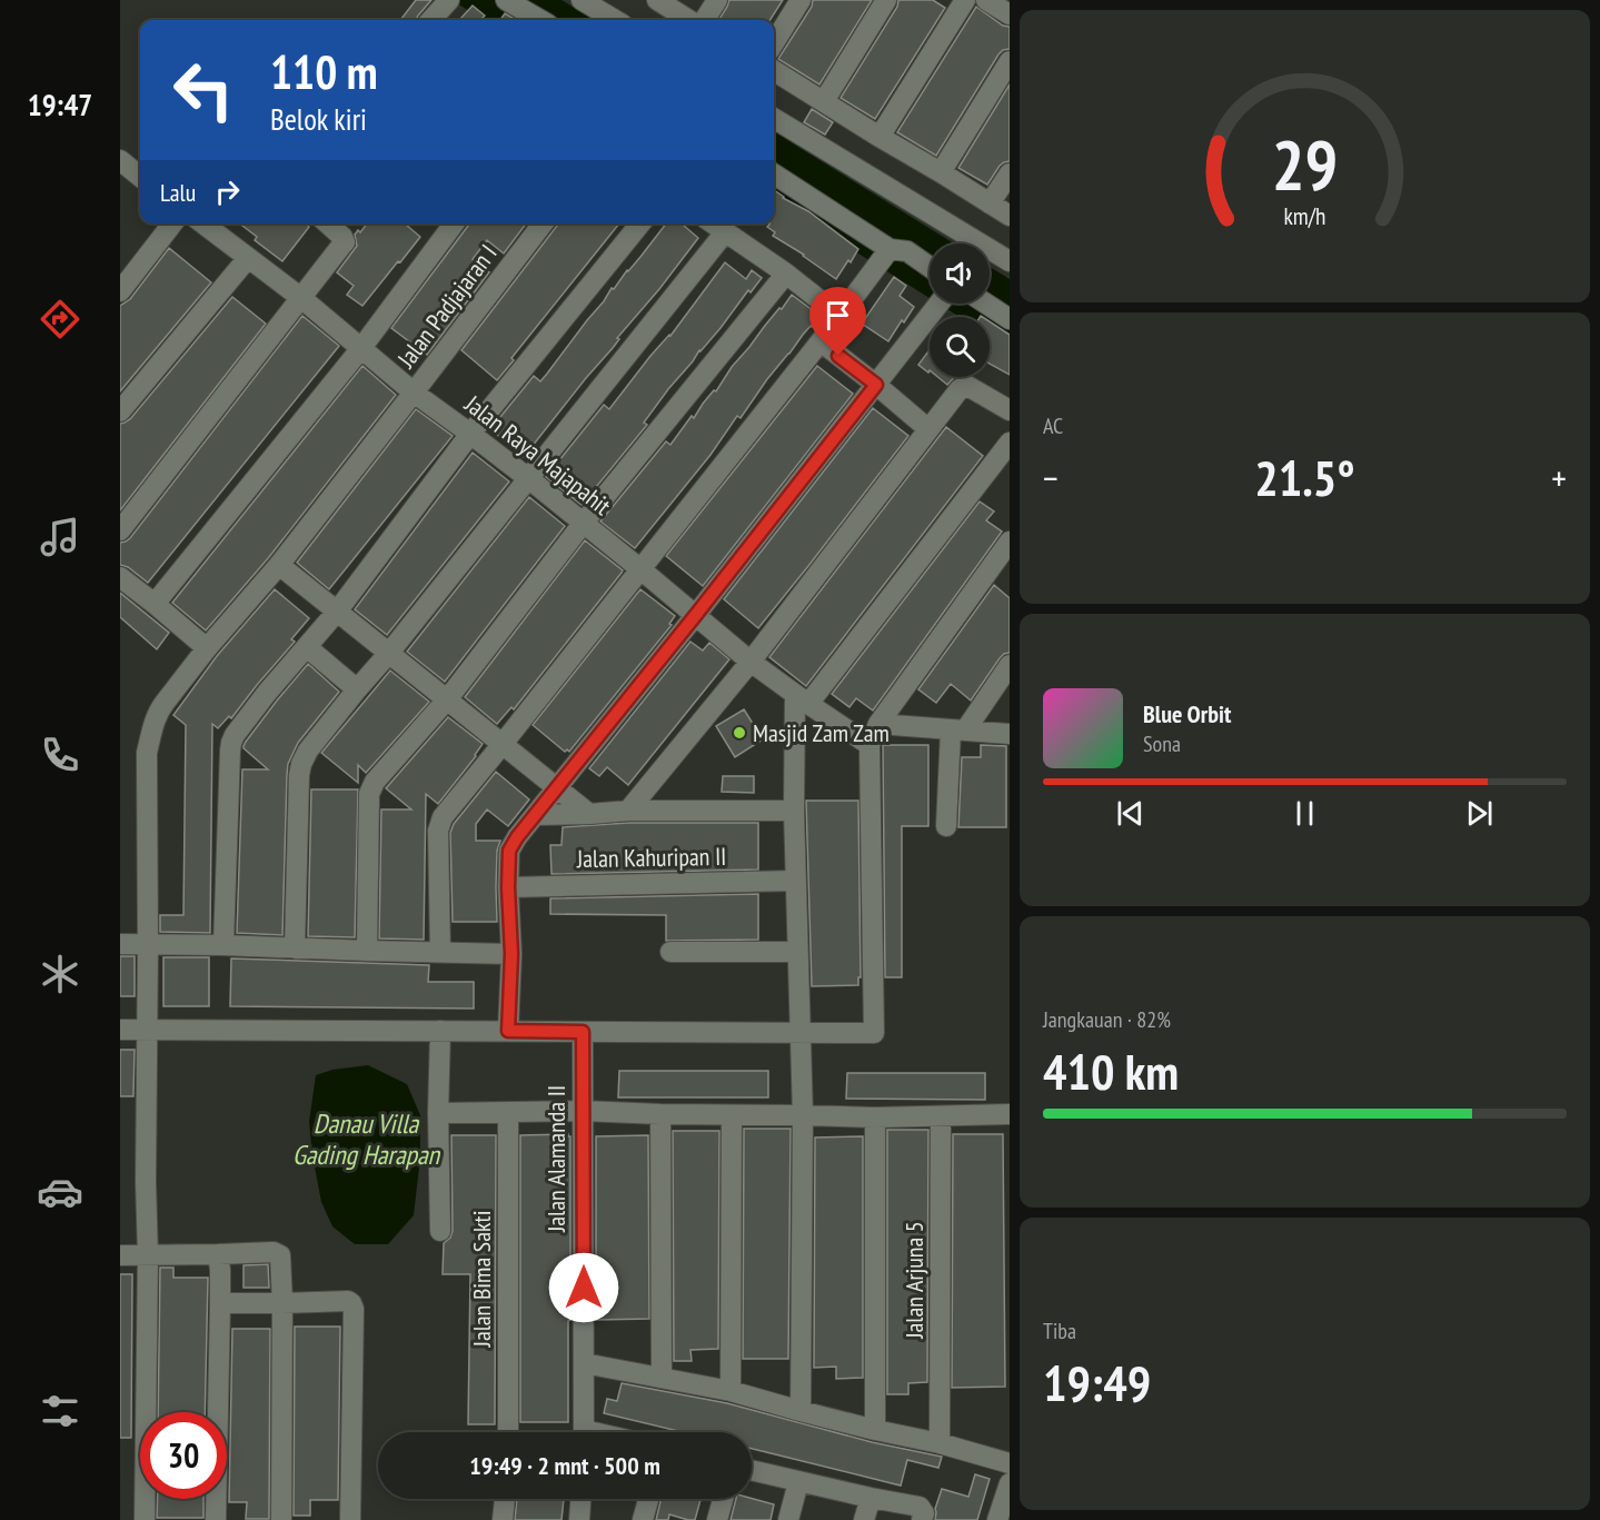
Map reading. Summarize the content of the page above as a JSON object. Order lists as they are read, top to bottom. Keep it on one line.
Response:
{"streets":{"street":["Jalan Padjajaran I","Jalan Raya Majapahit","Jalan Kahuripan II","Jalan Alamanda II","Jalan Bima Sakti","Jalan Arjuna 5"]},"crossings":[["Jalan Padjajaran I","Jalan Raya Majapahit"]],"water":["Danau Villa Gading Harapan"],"places":["Masjid Zam Zam"],"page":{"tabs":"19:47","turn":["110 m","Belok kiri"],"then":"Lalu","tile":["AC",["Jangkauan · 82%","410 km"],["Tiba","19:49"]],"heat":["−","21.5°","+"],"song":["Blue Orbit","Sona"],"limit":"30","trip":"19:49 · 2 mnt · 500 m","gauge":["29","km/h"]}}
